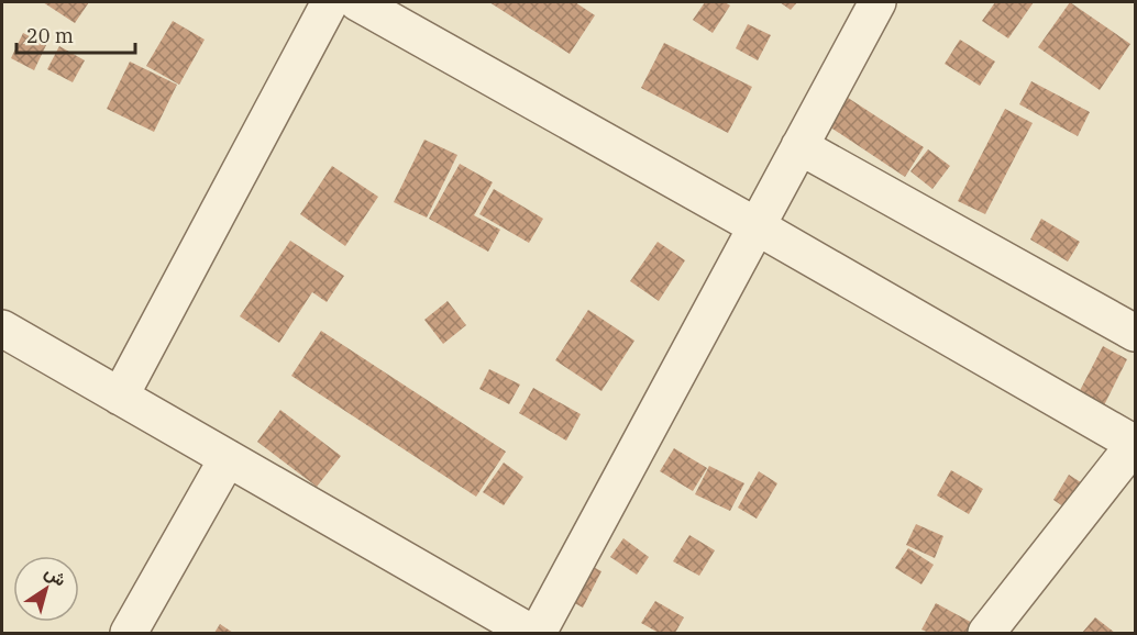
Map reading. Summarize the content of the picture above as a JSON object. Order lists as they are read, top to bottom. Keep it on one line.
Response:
{"scale_bar":"20 m","north":"top right"}
